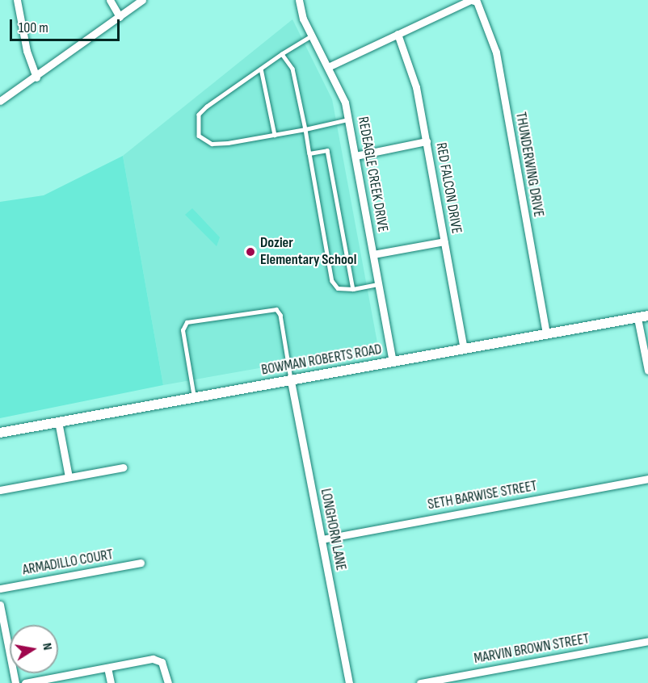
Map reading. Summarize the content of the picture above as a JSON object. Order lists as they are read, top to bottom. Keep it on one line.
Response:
{"streets":{"street":["THUNDERWING DRIVE","REDEAGLE CREEK DRIVE","RED FALCON DRIVE","BOWMAN ROBERTS ROAD","SETH BARWISE STREET","LONGHORN LANE","ARMADILLO COURT","MARVIN BROWN STREET"]},"crossings":[["THUNDERWING DRIVE","BOWMAN ROBERTS ROAD"],["REDEAGLE CREEK DRIVE","BOWMAN ROBERTS ROAD"],["RED FALCON DRIVE","BOWMAN ROBERTS ROAD"],["BOWMAN ROBERTS ROAD","LONGHORN LANE"],["SETH BARWISE STREET","LONGHORN LANE"]],"places":["Dozier Elementary School"],"scale_bar":"100 m","north":"right"}
